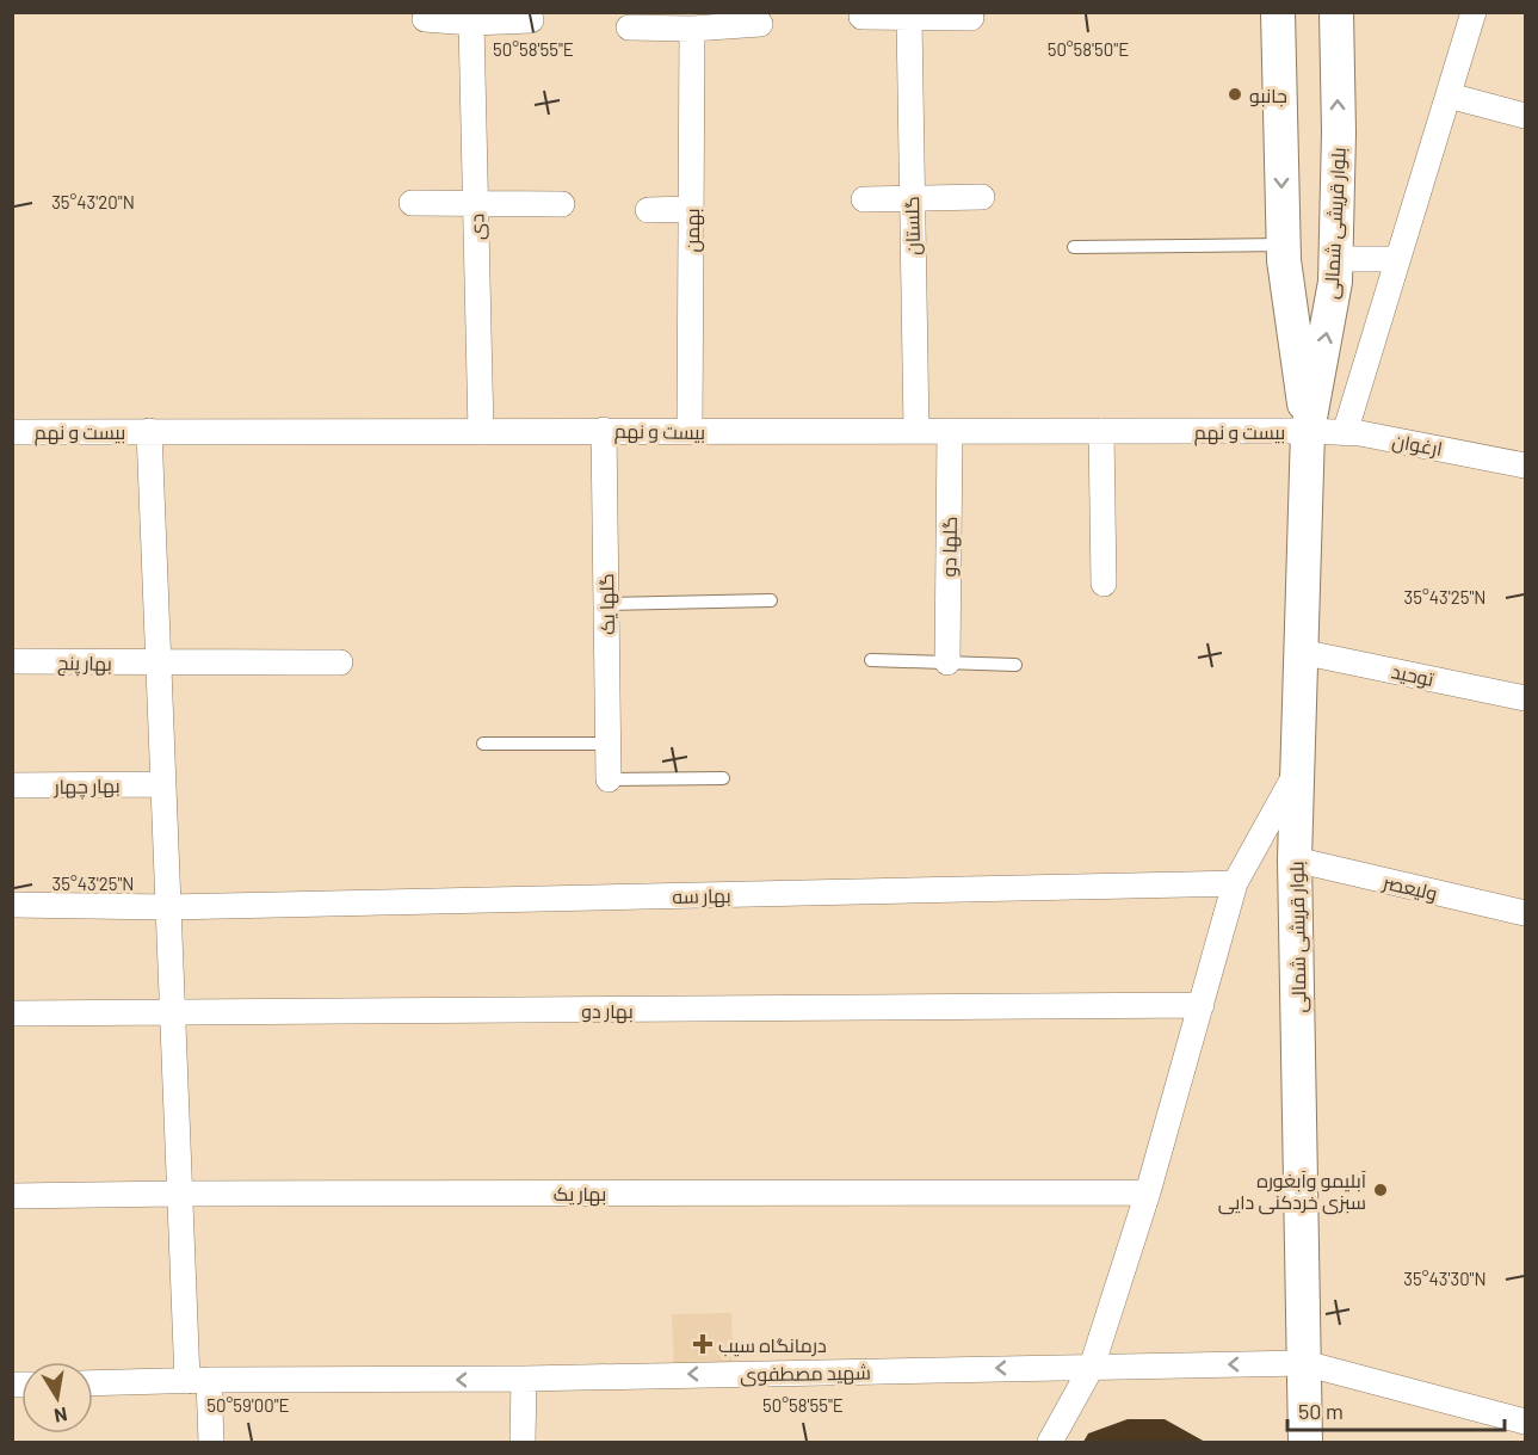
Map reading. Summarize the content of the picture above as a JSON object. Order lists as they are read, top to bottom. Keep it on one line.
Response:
{"streets":{"main road":["بلوار قریشی شمالی"],"street":["گلستان","دی","بهمن","بیست و نهم","ارغوان","گلها دو","گلها یک","بهار پنج","توحید","بهار چهار","ولیعصر","بهار سه","بهار دو","بهار یک","شهید مصطفوی"]},"crossings":[["بلوار قریشی شمالی","بیست و نهم"],["بلوار قریشی شمالی","ارغوان"],["بلوار قریشی شمالی","توحید"],["بلوار قریشی شمالی","ولیعصر"],["بلوار قریشی شمالی","شهید مصطفوی"],["گلستان","بیست و نهم"],["دی","بیست و نهم"],["بهمن","بیست و نهم"],["بیست و نهم","ارغوان"],["بیست و نهم","گلها دو"],["بیست و نهم","گلها یک"]],"one_way":["شهید مصطفوی"],"places":{"other":["جانبو","آبلیمو وآبغوره سبزی خردکنی دایی"],"health":["درمانگاه سیب"]},"scale_bar":"50 m","north":"bottom","coordinates":["50°58'55\"E","50°58'50\"E","35°43'20\"N","35°43'25\"N","35°43'30\"N","50°59'00\"E"]}
